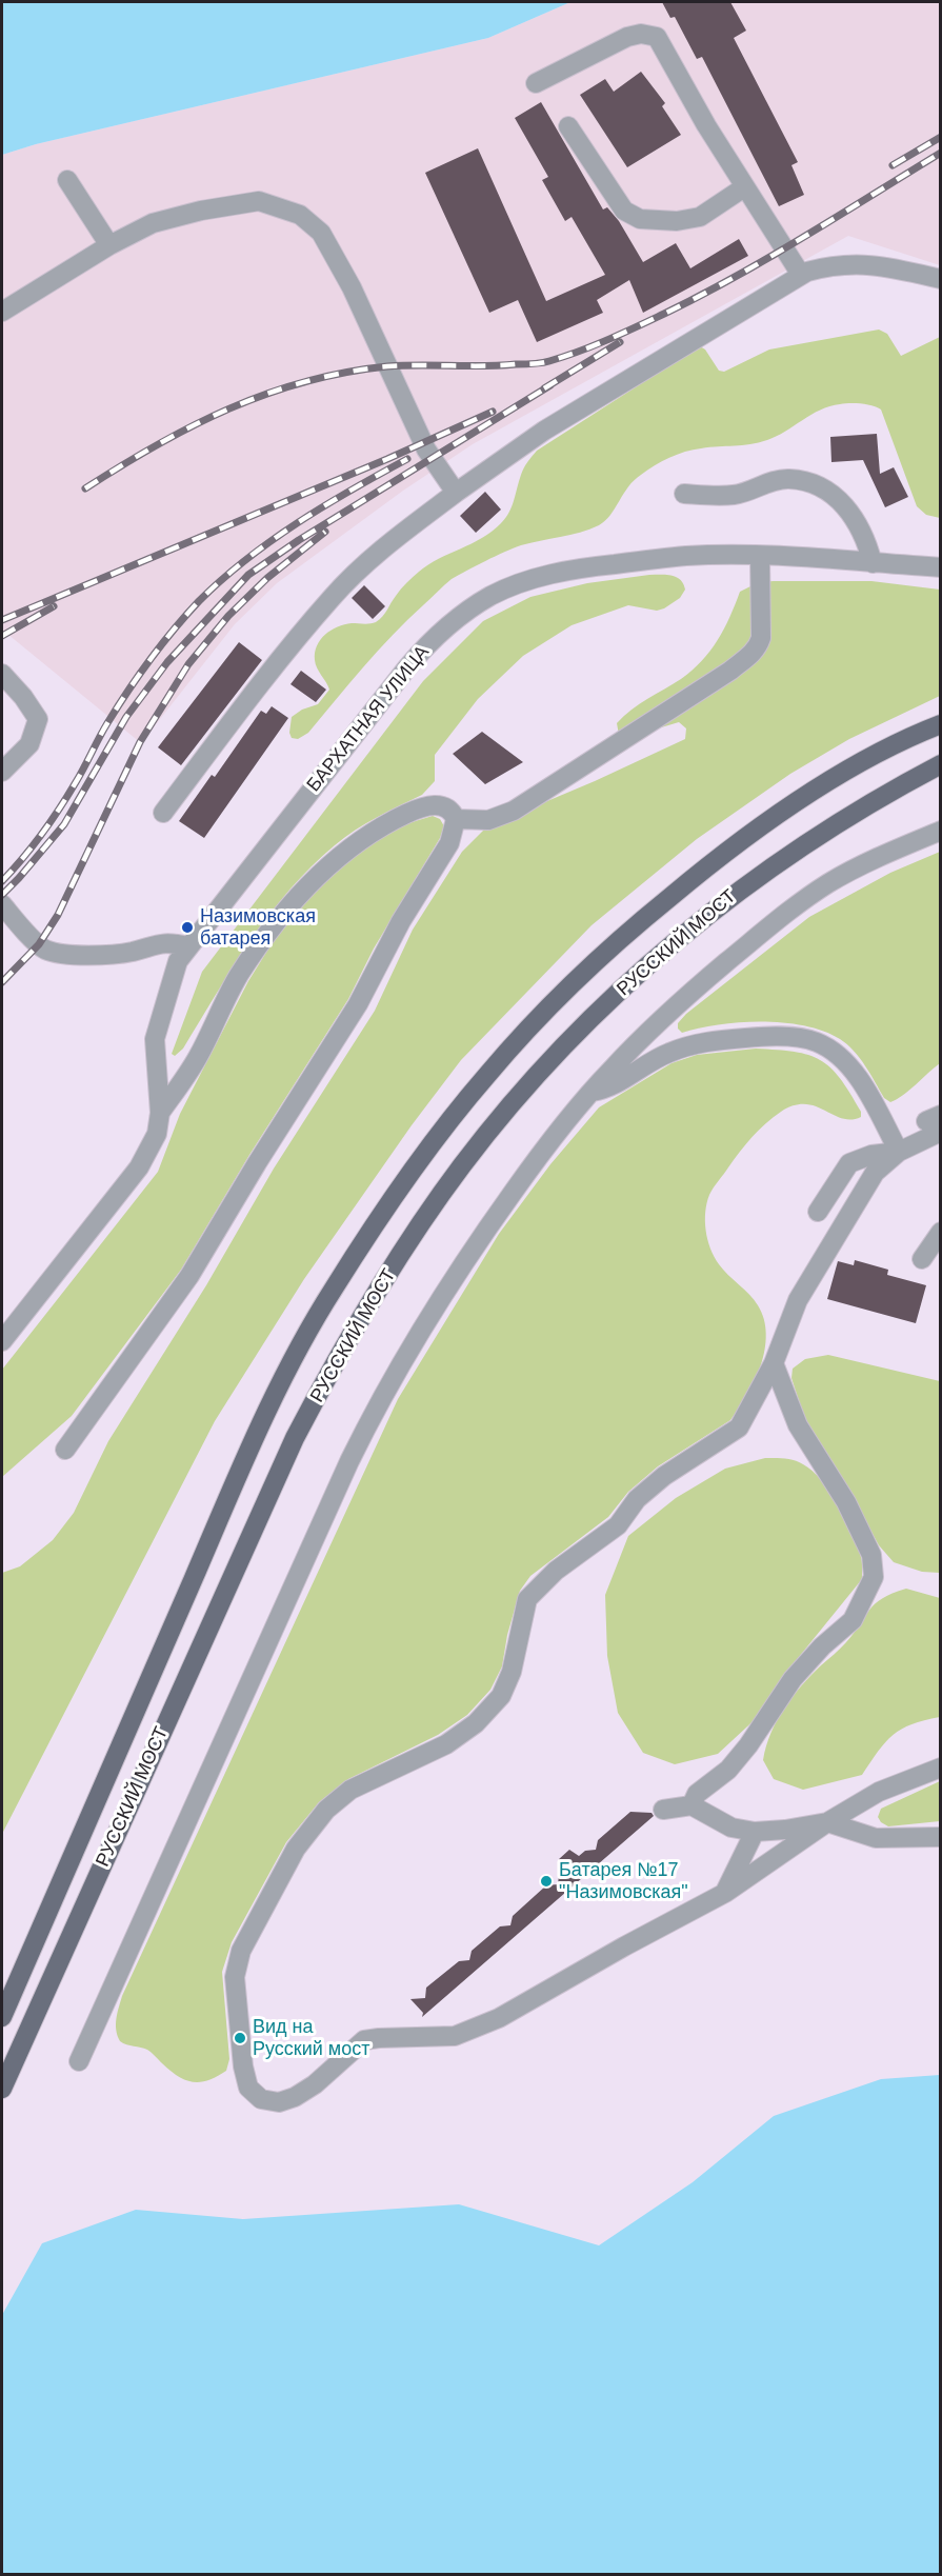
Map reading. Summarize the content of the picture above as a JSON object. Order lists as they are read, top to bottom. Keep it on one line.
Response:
{"streets":{"main road":["РУССКИЙ МОСТ"],"street":["БАРХАТНАЯ УЛИЦА"]},"places":["Назимовская батарея","Батарея №17 \"Назимовская\"","Вид на Русский мост"]}
